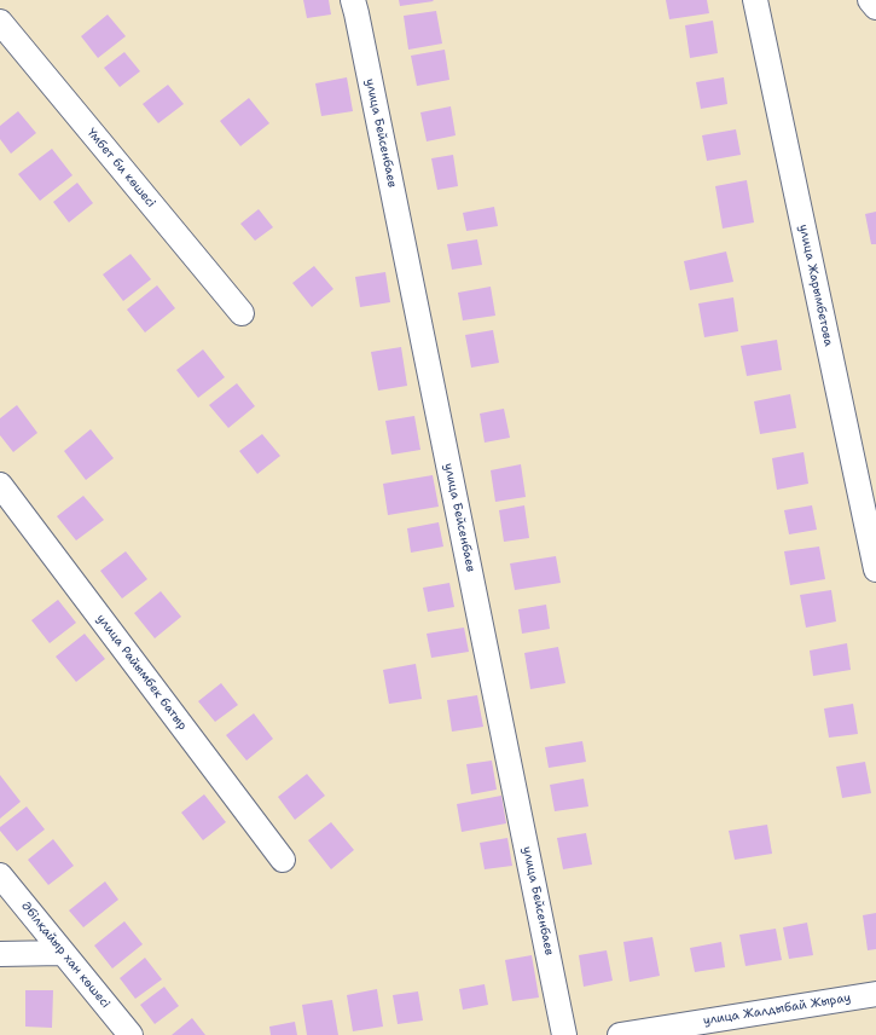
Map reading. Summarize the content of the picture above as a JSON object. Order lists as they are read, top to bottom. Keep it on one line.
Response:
{"streets":{"street":["улица Бейсенбаев","Үмбет би көшесі","улица Жарымбетова","улица Райымбек батыр","Әбілқайыр хан көшесі","улица Жалдыбай Жырау"]}}
